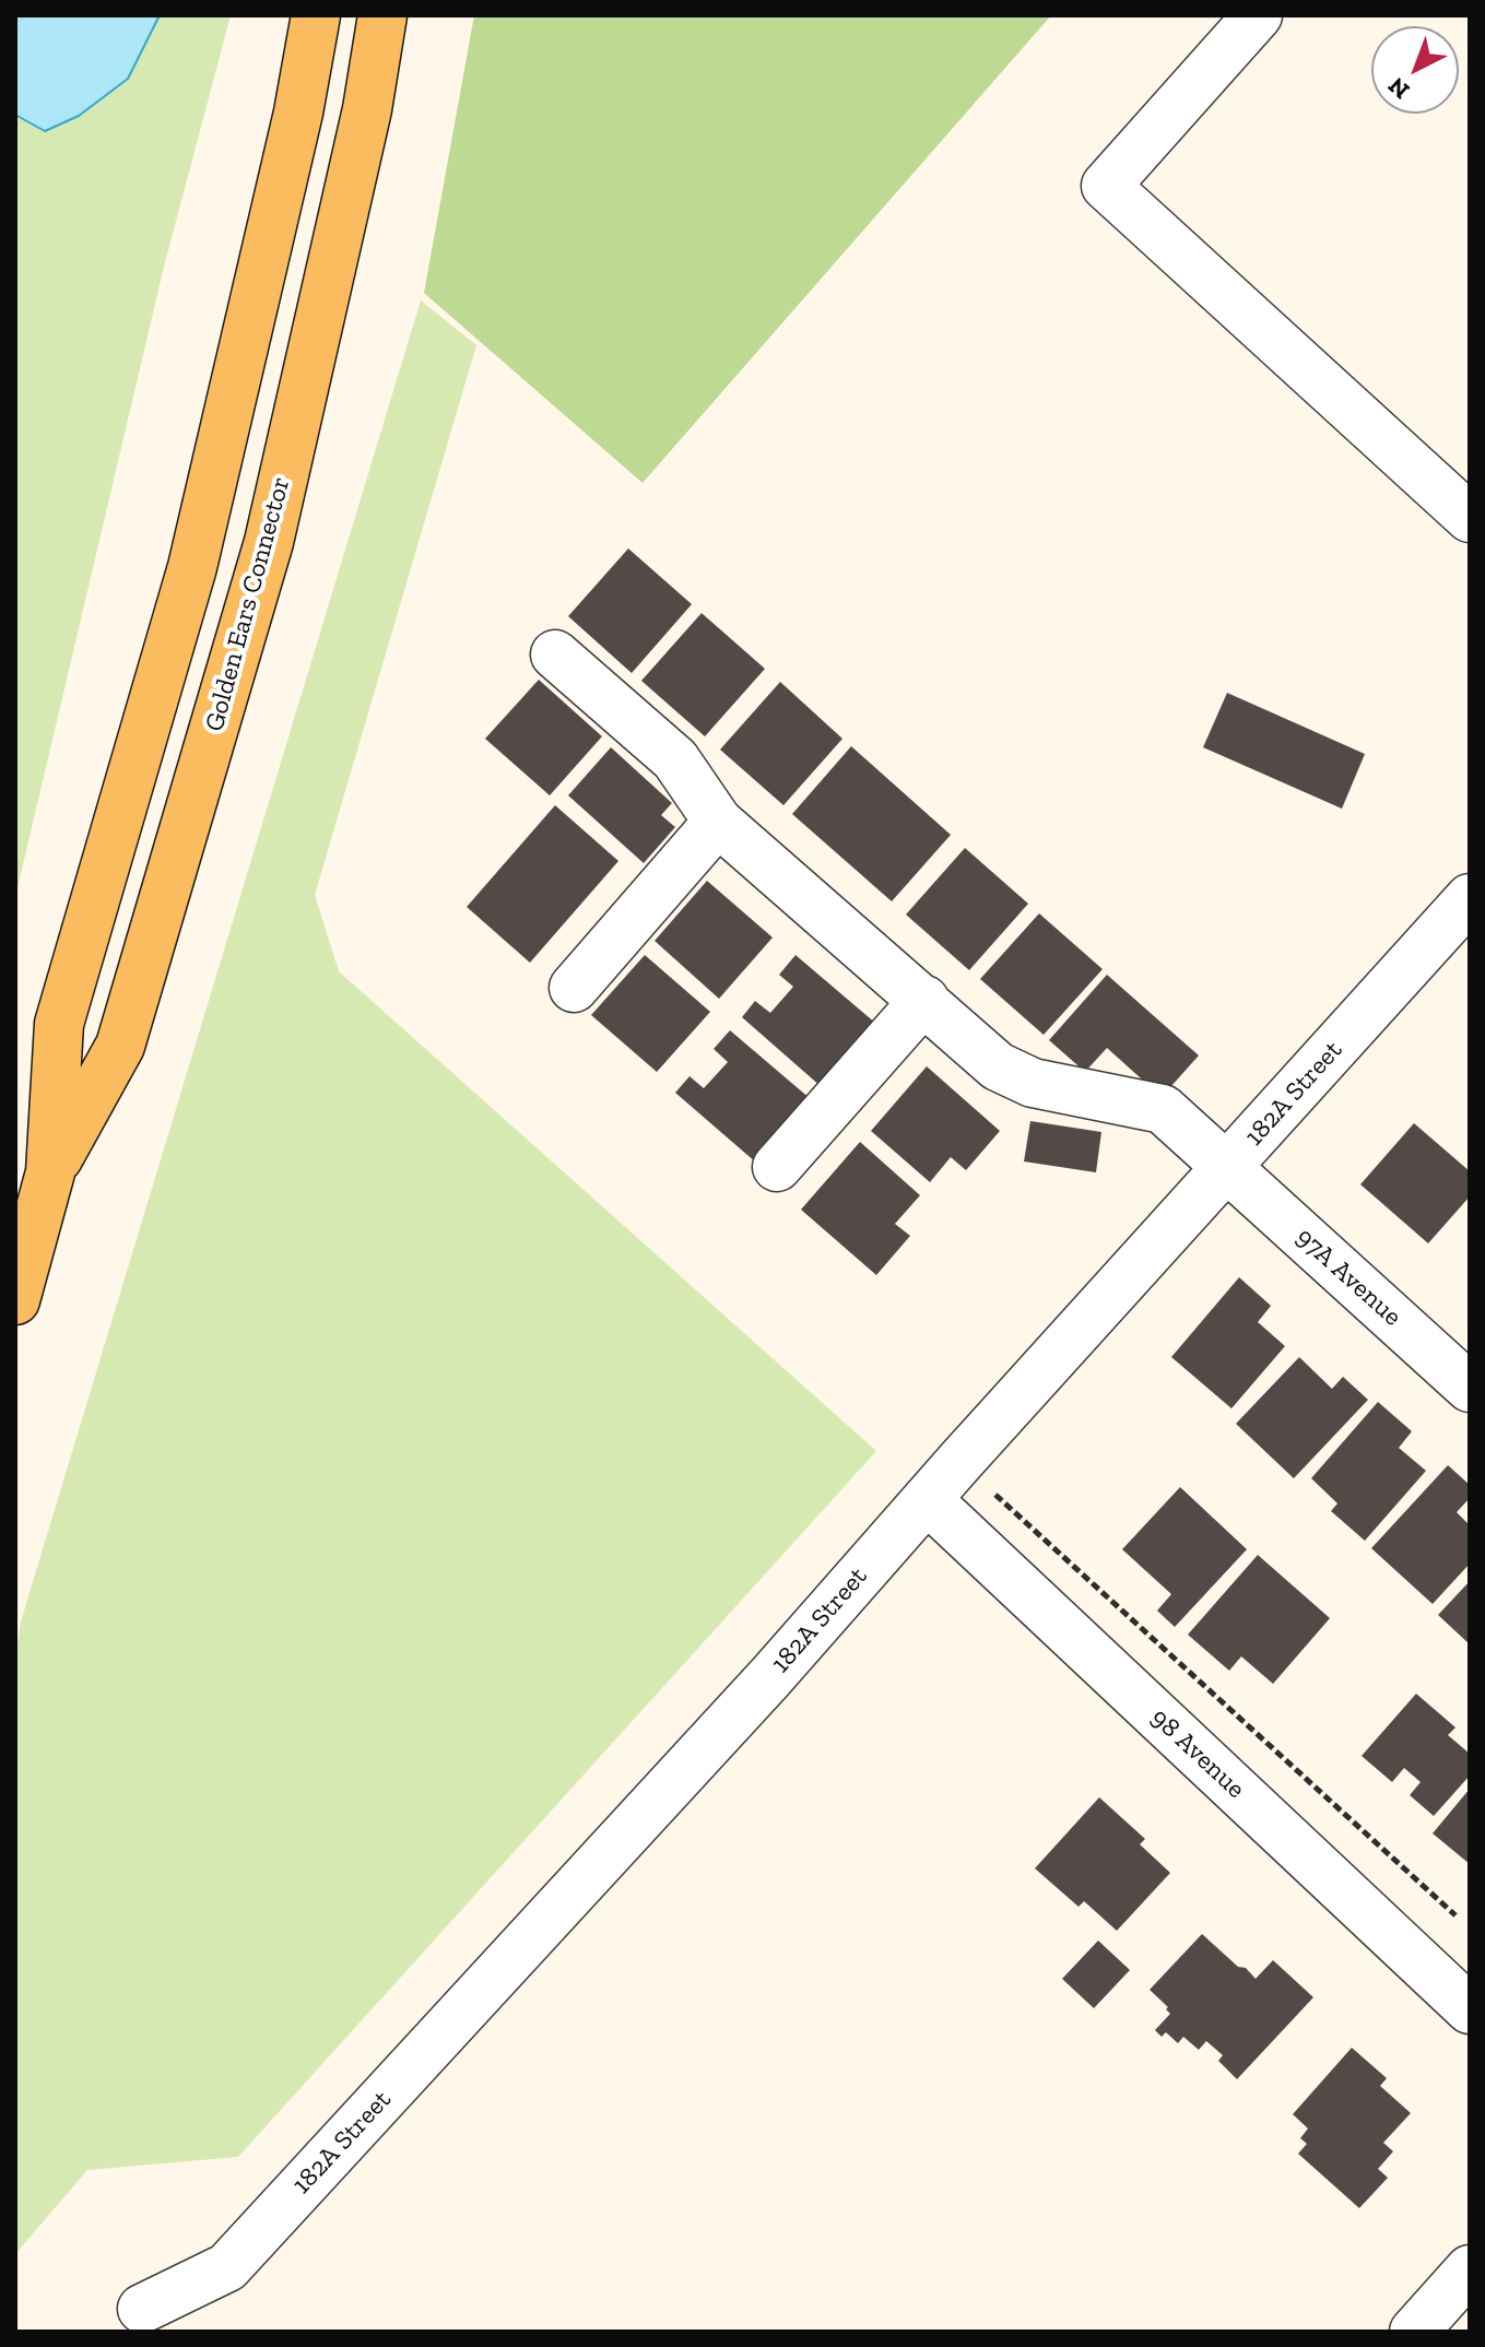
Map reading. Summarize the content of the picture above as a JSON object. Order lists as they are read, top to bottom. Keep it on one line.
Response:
{"streets":{"main road":["Golden Ears Connector"],"street":["182A Street","97A Avenue","98 Avenue"]},"crossings":[["182A Street","97A Avenue"],["182A Street","98 Avenue"]],"north":"bottom left"}
